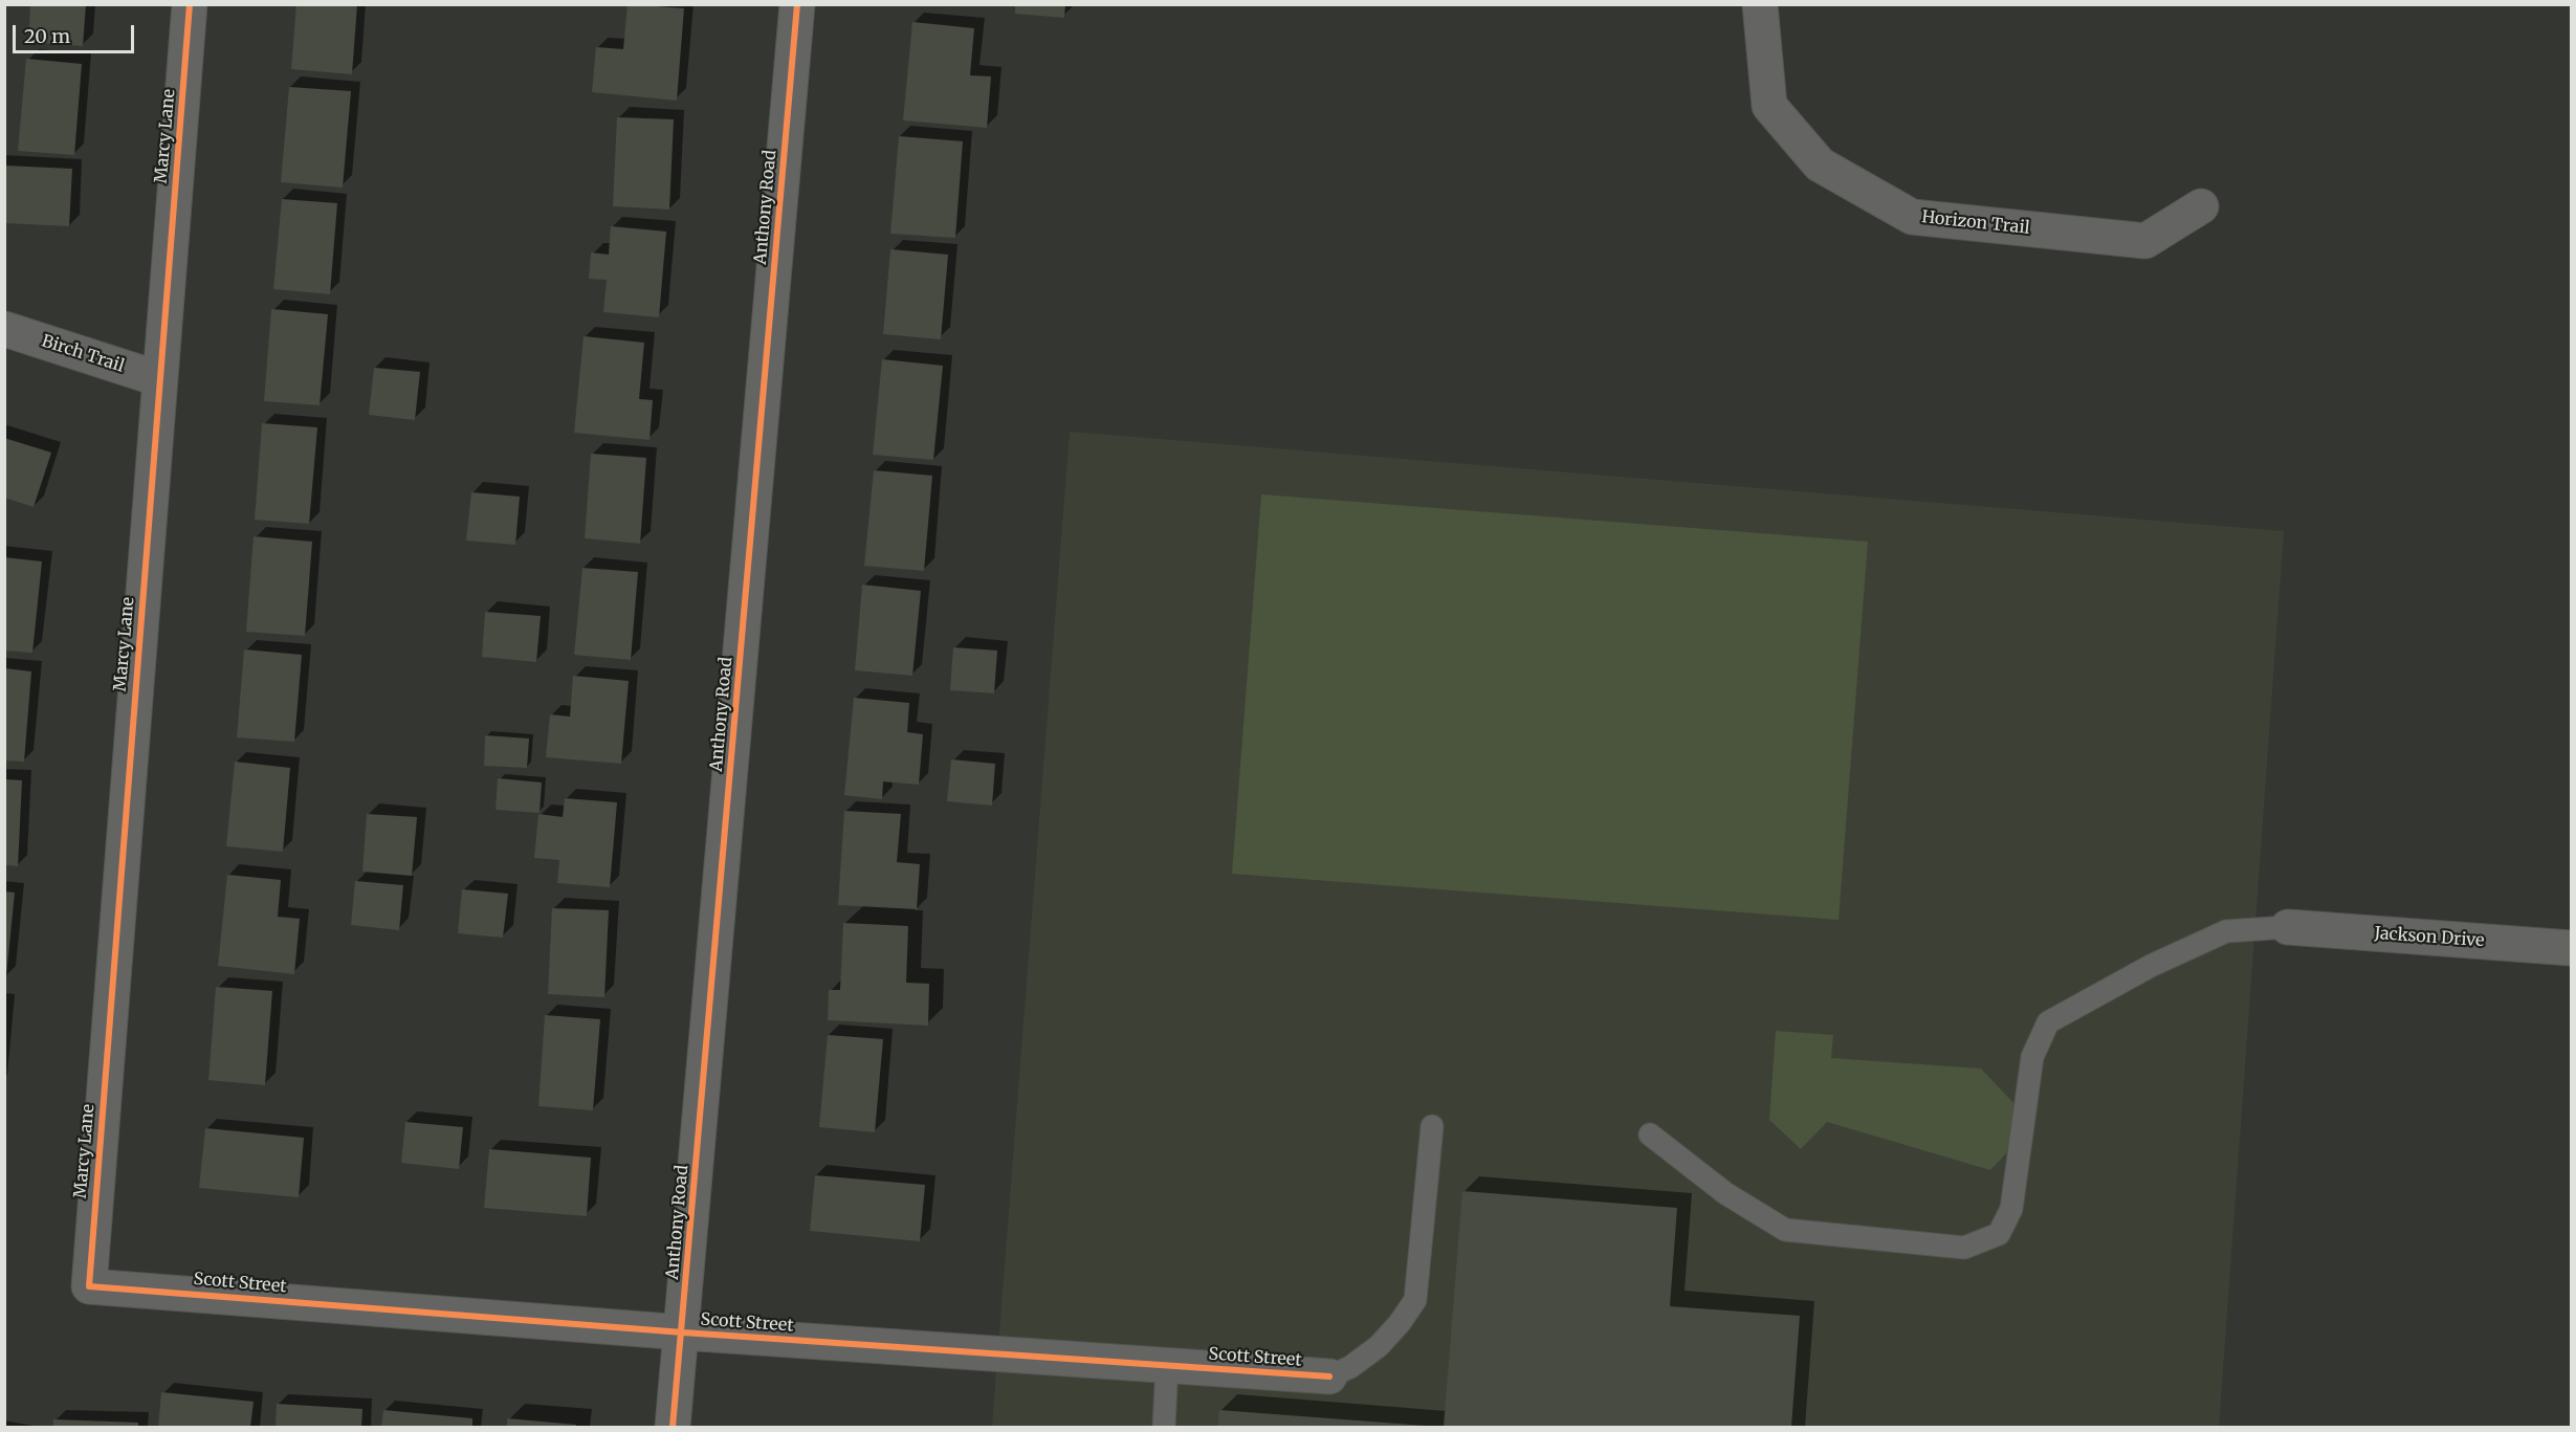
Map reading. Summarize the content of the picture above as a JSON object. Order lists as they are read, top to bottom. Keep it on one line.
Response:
{"streets":{"street":["Marcy Lane","Anthony Road","Horizon Trail","Birch Trail","Jackson Drive","Scott Street"]},"crossings":[["Marcy Lane","Birch Trail"],["Marcy Lane","Scott Street"],["Anthony Road","Scott Street"]],"scale_bar":"20 m"}
